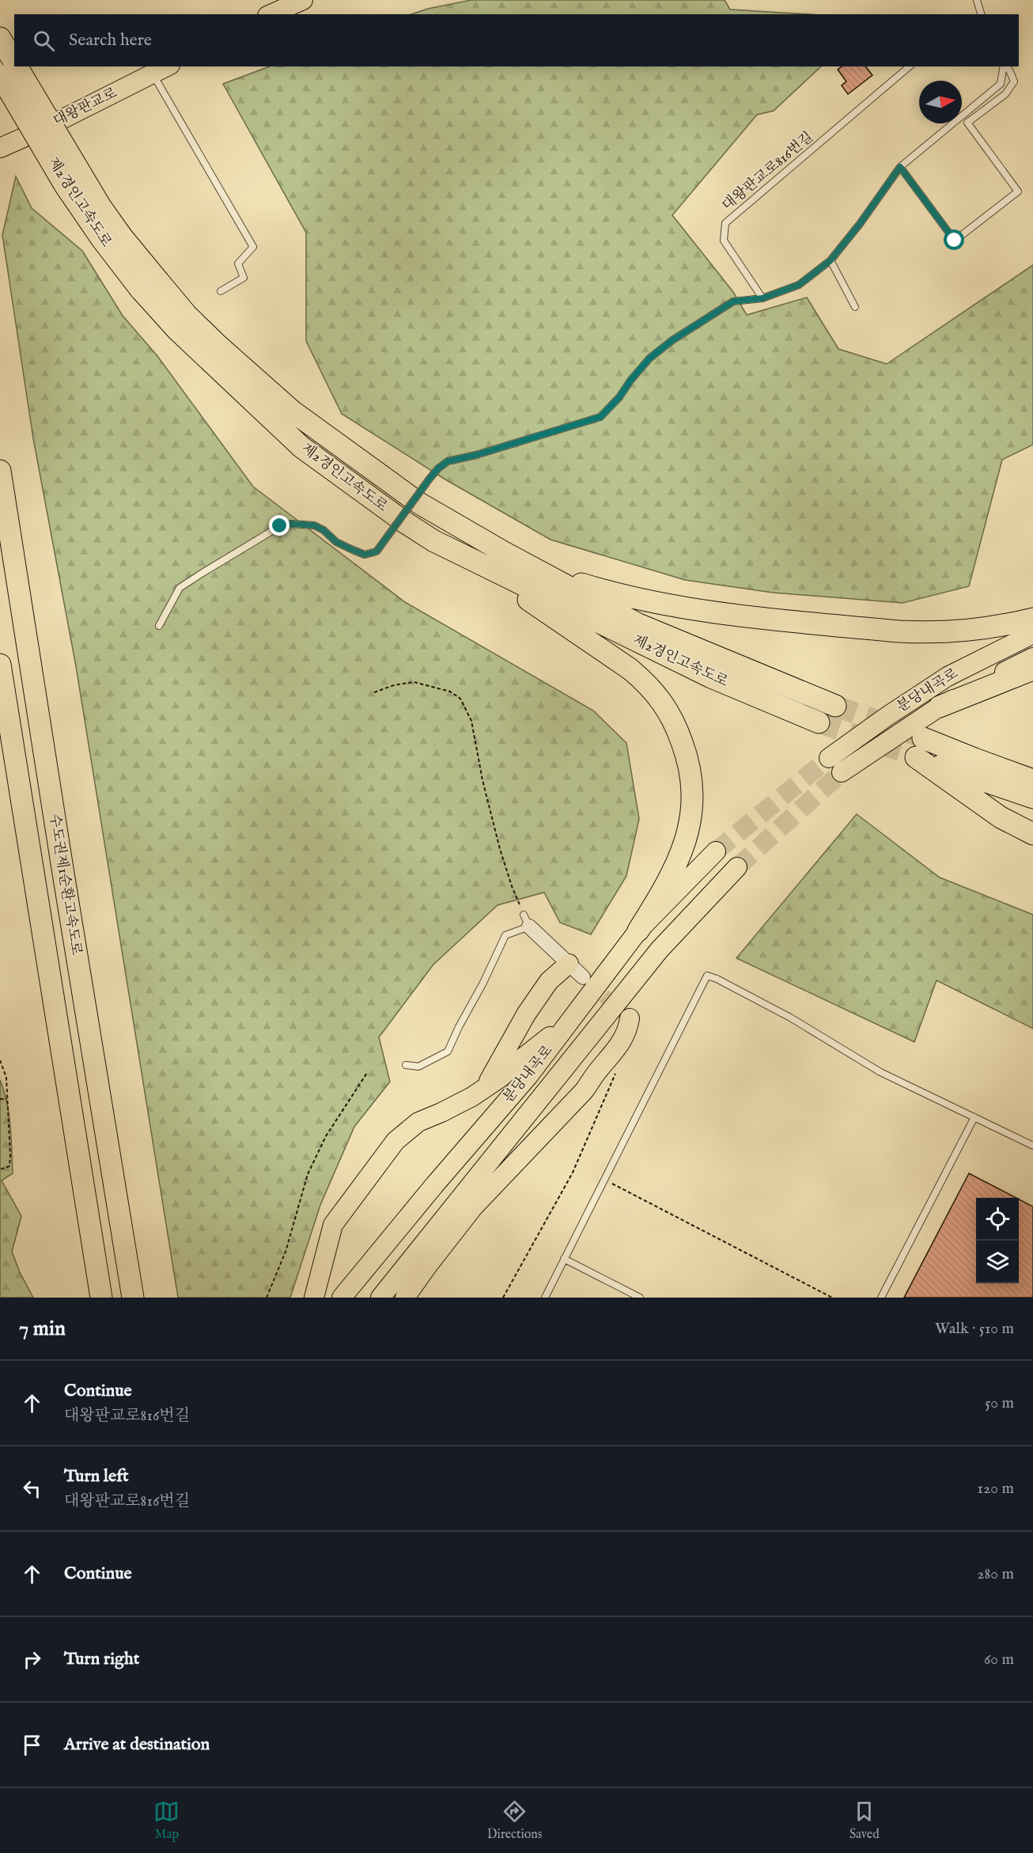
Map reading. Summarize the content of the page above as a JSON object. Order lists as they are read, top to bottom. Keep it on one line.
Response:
{"streets":{"highway":["제2경인고속도로","수도권제1순환고속도로"],"main road":["대왕판교로","분당내곡로"],"lane":["대왕판교로816번길"]},"north":"right","page":{"search":"Search here","heading":["7 min","Walk · 510 m"],"list":[["Continue","대왕판교로816번길","50 m"],["Turn left","대왕판교로816번길","120 m"],["Continue","280 m"],["Turn right","60 m"],"Arrive at destination"],"nav":["Map","Directions","Saved"]}}
